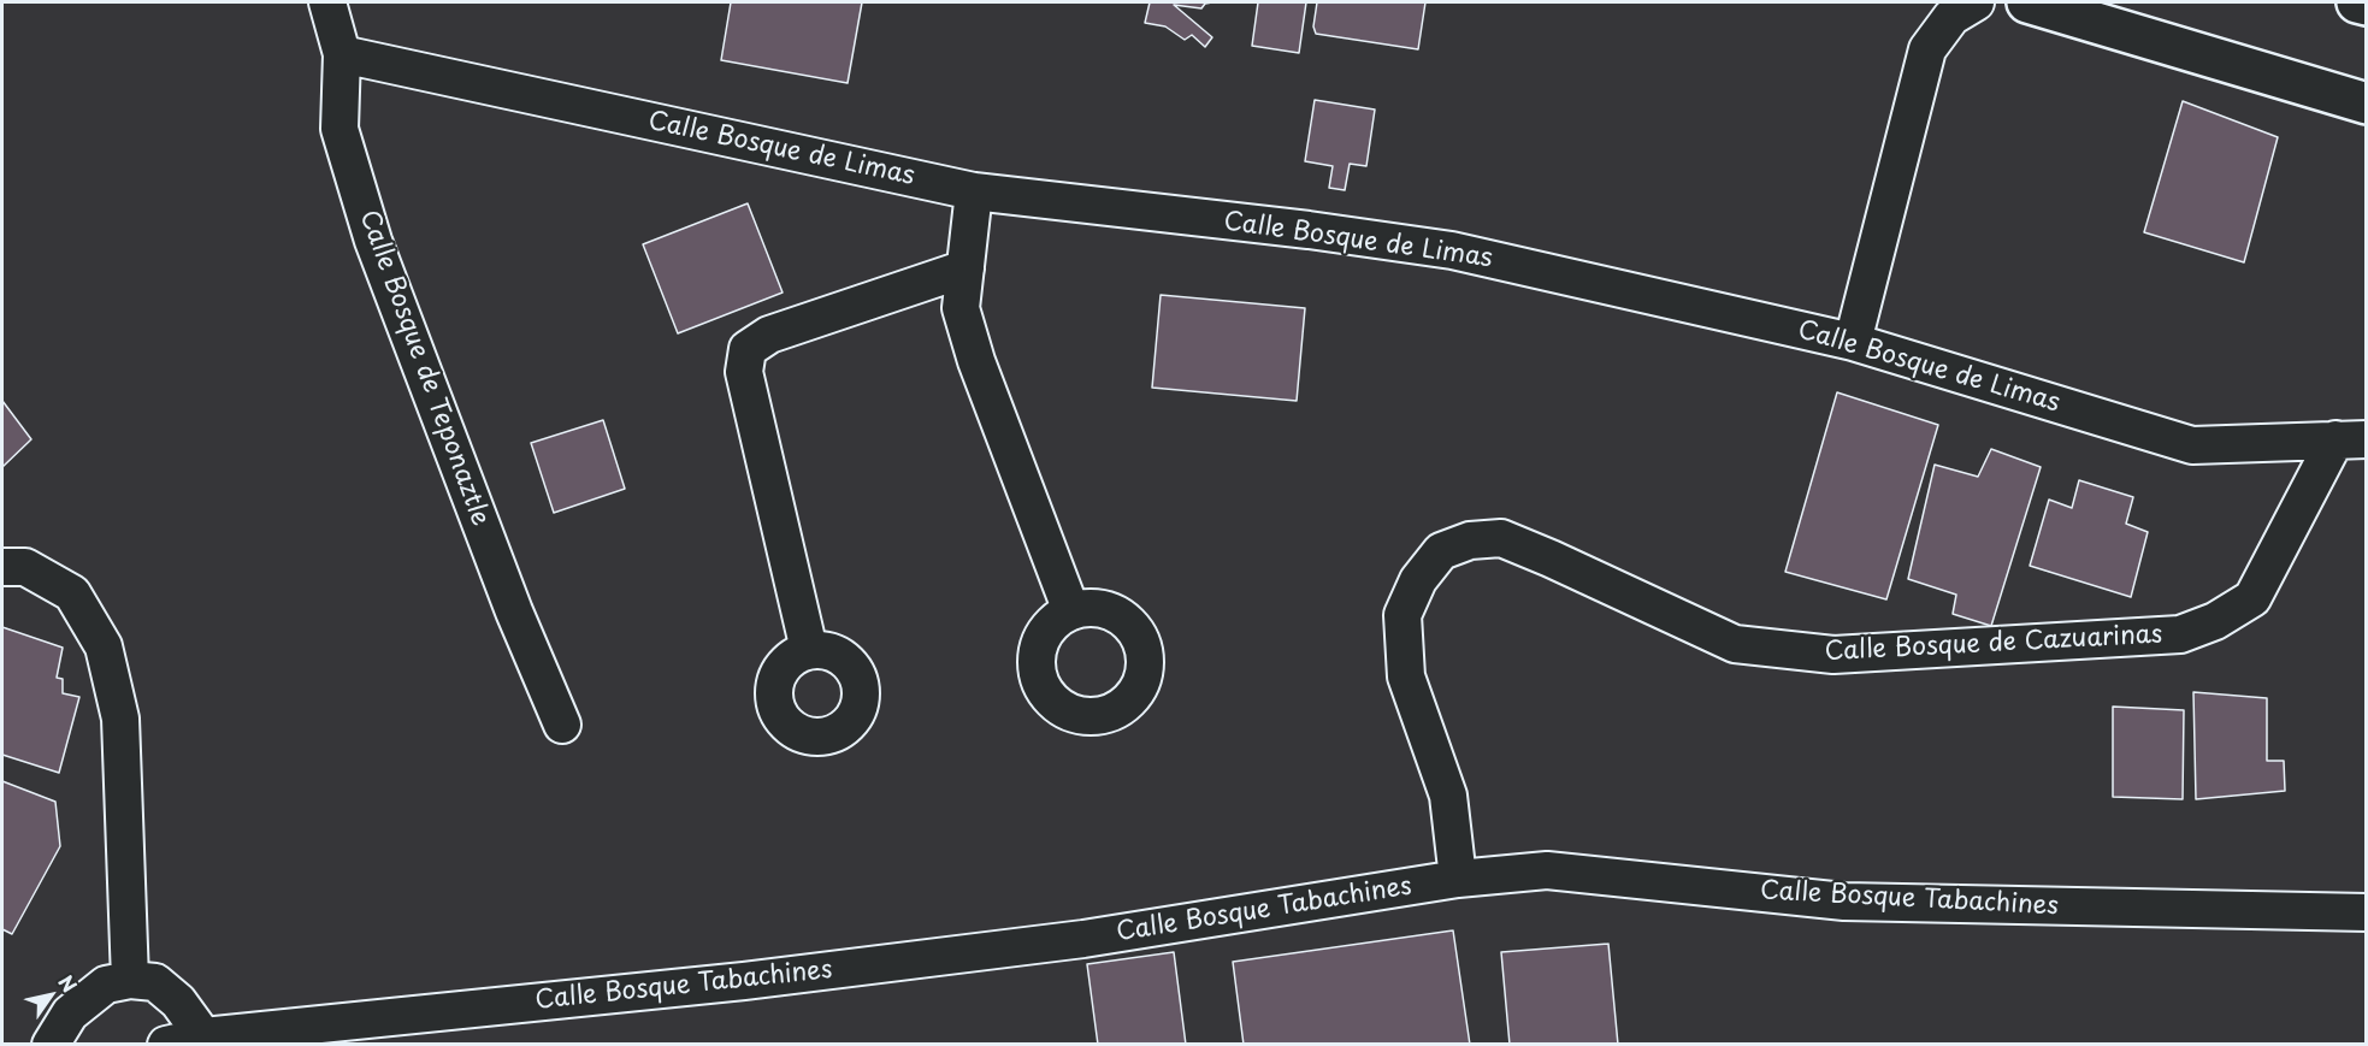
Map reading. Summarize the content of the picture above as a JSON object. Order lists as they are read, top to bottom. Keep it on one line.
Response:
{"streets":{"street":["Calle Bosque de Limas","Calle Bosque de Teponaztle","Calle Bosque de Cazuarinas","Calle Bosque Tabachines"]},"crossings":[["Calle Bosque de Limas","Calle Bosque de Teponaztle"],["Calle Bosque de Limas","Calle Bosque de Cazuarinas"],["Calle Bosque de Cazuarinas","Calle Bosque Tabachines"]],"north":"top right"}
